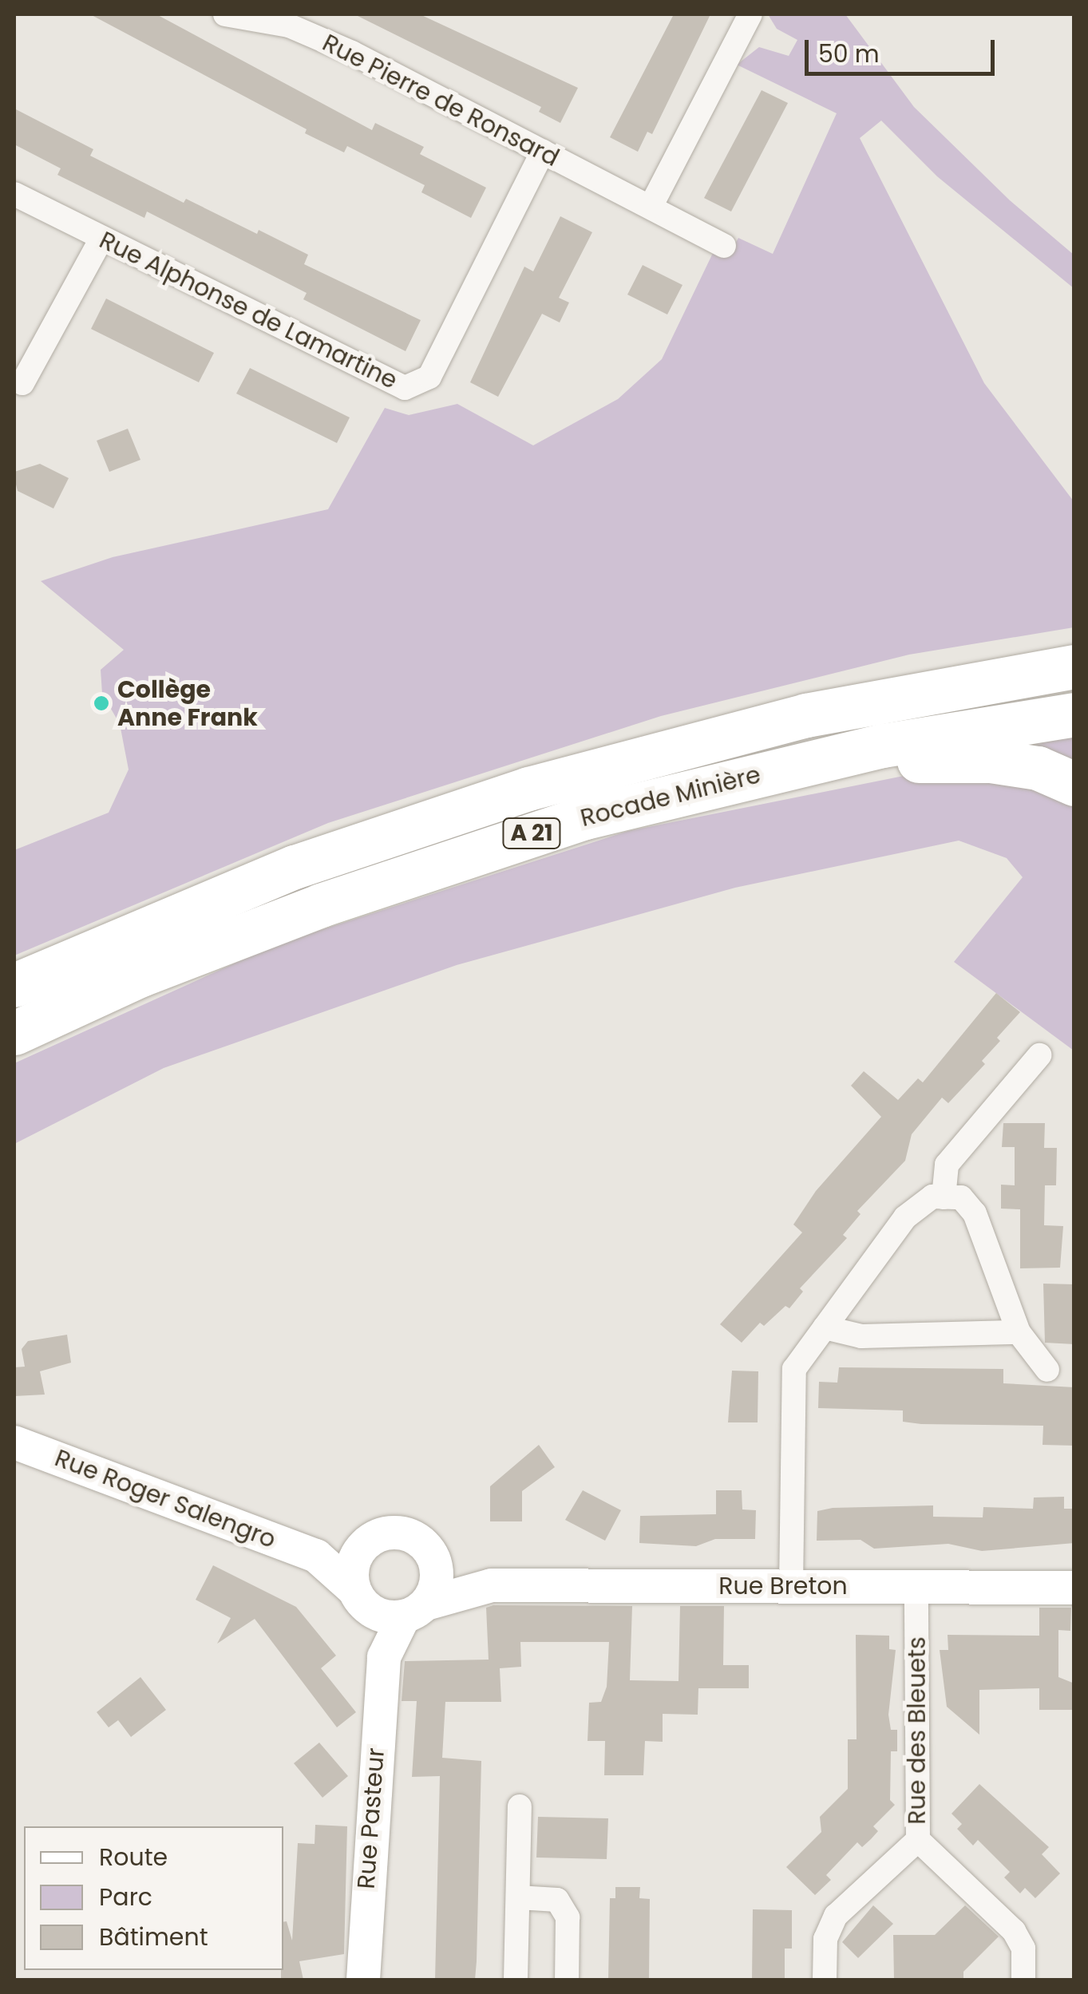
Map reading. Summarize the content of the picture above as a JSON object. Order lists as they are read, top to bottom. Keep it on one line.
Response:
{"streets":{"highway":["Rocade Minière","A 21"],"main road":["Rue Roger Salengro","Rue Breton","Rue Pasteur"],"street":["Rue Pierre de Ronsard","Rue Alphonse de Lamartine","Rue des Bleuets"]},"crossings":[["Rue Pierre de Ronsard","Rue Alphonse de Lamartine"],["Rue Roger Salengro","Rue Breton"],["Rue Roger Salengro","Rue Pasteur"],["Rue Breton","Rue des Bleuets"],["Rue Breton","Rue Pasteur"]],"places":["Collège Anne Frank"],"legend":["Route","Parc","Bâtiment"],"scale_bar":"50 m"}
